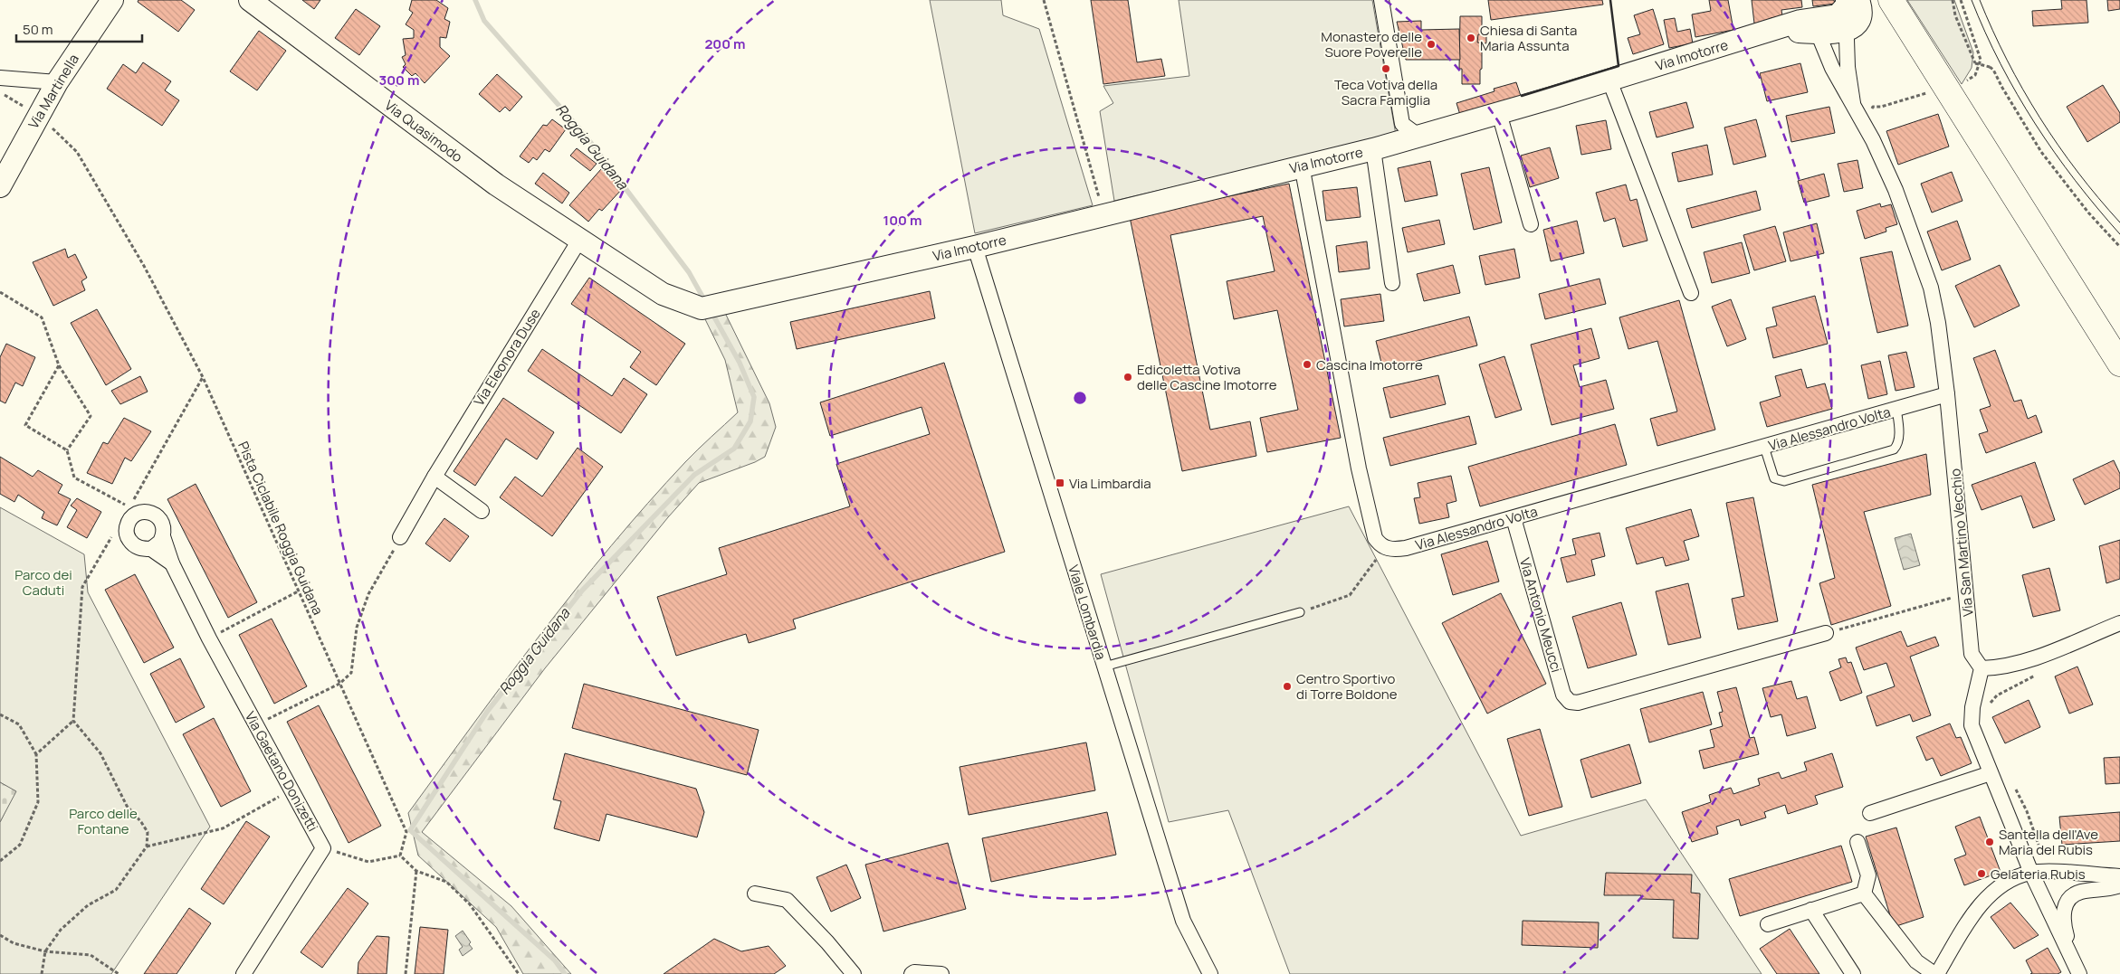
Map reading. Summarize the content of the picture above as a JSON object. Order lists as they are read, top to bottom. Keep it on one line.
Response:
{"streets":{"street":["Via Imotorre","Via Martinella","Via Quasimodo","Via Eleonora Duse","Via Alessandro Volta","Via San Martino Vecchio","Viale Lombardia","Via Antonio Meucci","Via Gaetano Donizetti"],"path":["Pista Ciclabile Roggia Guidana"]},"crossings":[["Via Imotorre","Via Quasimodo"],["Via Imotorre","Via Eleonora Duse"],["Via Imotorre","Via San Martino Vecchio"],["Via Imotorre","Viale Lombardia"],["Via Martinella","Pista Ciclabile Roggia Guidana"],["Via Quasimodo","Via Eleonora Duse"],["Via Alessandro Volta","Via San Martino Vecchio"],["Via Alessandro Volta","Via Antonio Meucci"]],"water":["Roggia Guidana"],"parks":["Parco dei Caduti","Parco delle Fontane"],"places":{"other":["Chiesa di Santa Maria Assunta","Monastero delle Suore Poverelle","Teca Votiva della Sacra Famiglia","Cascina Imotorre","Edicoletta Votiva delle Cascine Imotorre","Centro Sportivo di Torre Boldone","Santella dell'Ave Maria del Rubis","Gelateria Rubis"],"transit":["Via Limbardia"]},"scale_bar":"50 m","rings":["200 m","300 m","100 m"]}
